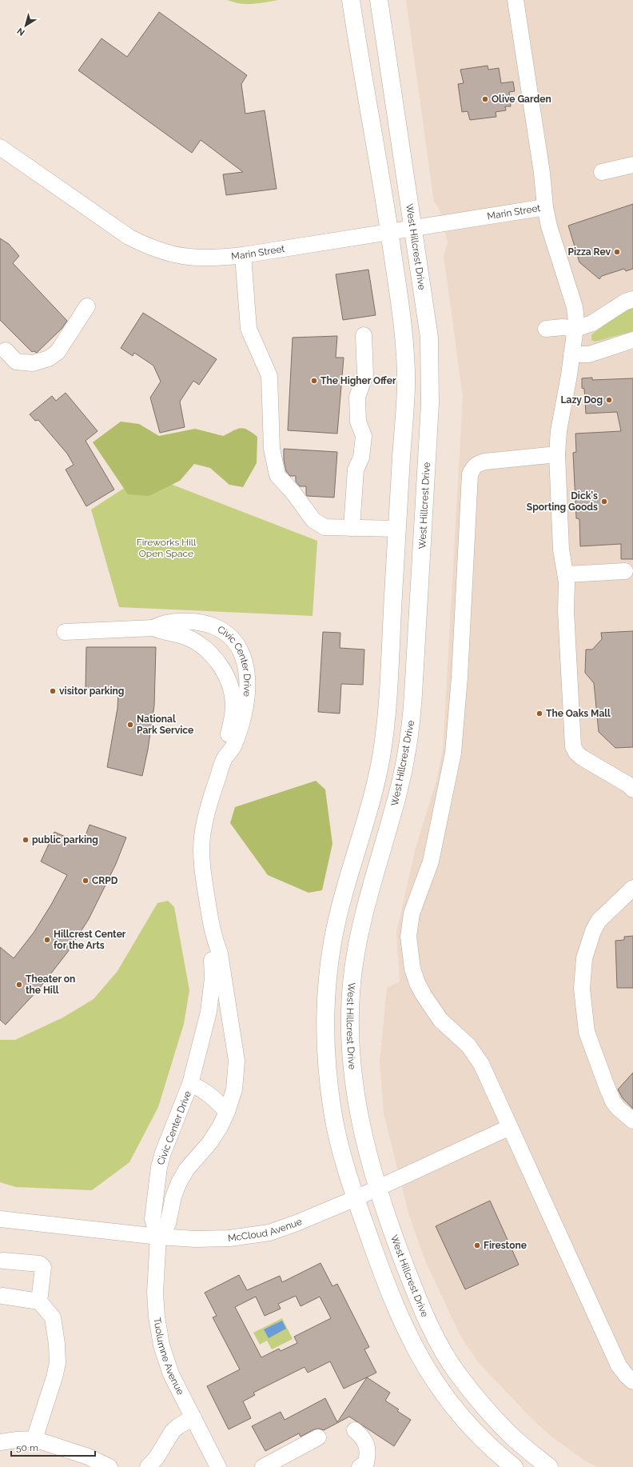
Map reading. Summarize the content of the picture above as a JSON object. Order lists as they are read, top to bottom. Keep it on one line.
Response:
{"streets":{"main road":["West Hillcrest Drive"],"street":["Marin Street","Civic Center Drive","McCloud Avenue","Tuolumne Avenue"]},"crossings":[["Marin Street","West Hillcrest Drive"],["West Hillcrest Drive","McCloud Avenue"],["Civic Center Drive","McCloud Avenue"],["Civic Center Drive","Tuolumne Avenue"],["McCloud Avenue","Tuolumne Avenue"]],"parks":["Fireworks Hill Open Space"],"places":["Olive Garden","Pizza Rev","The Higher Offer","Lazy Dog","Dick's Sporting Goods","visitor parking","The Oaks Mall","National Park Service","public parking","CRPD","Hillcrest Center for the Arts","Theater on the Hill","Firestone"],"scale_bar":"50 m","north":"bottom left"}
